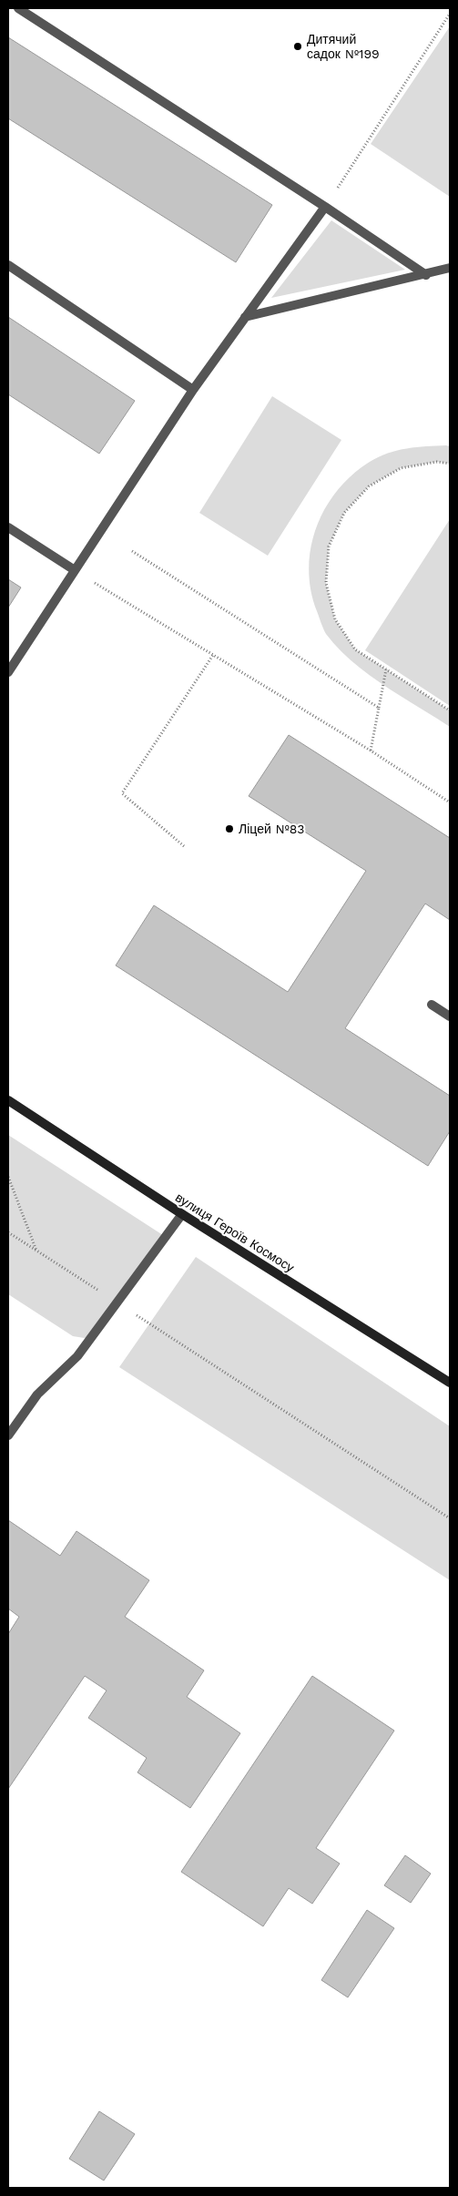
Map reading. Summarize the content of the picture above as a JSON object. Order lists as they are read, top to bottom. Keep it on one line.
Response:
{"streets":{"main road":["вулиця Героїв Космосу"]},"places":["Дитячий садок №199","Ліцей №83"]}
